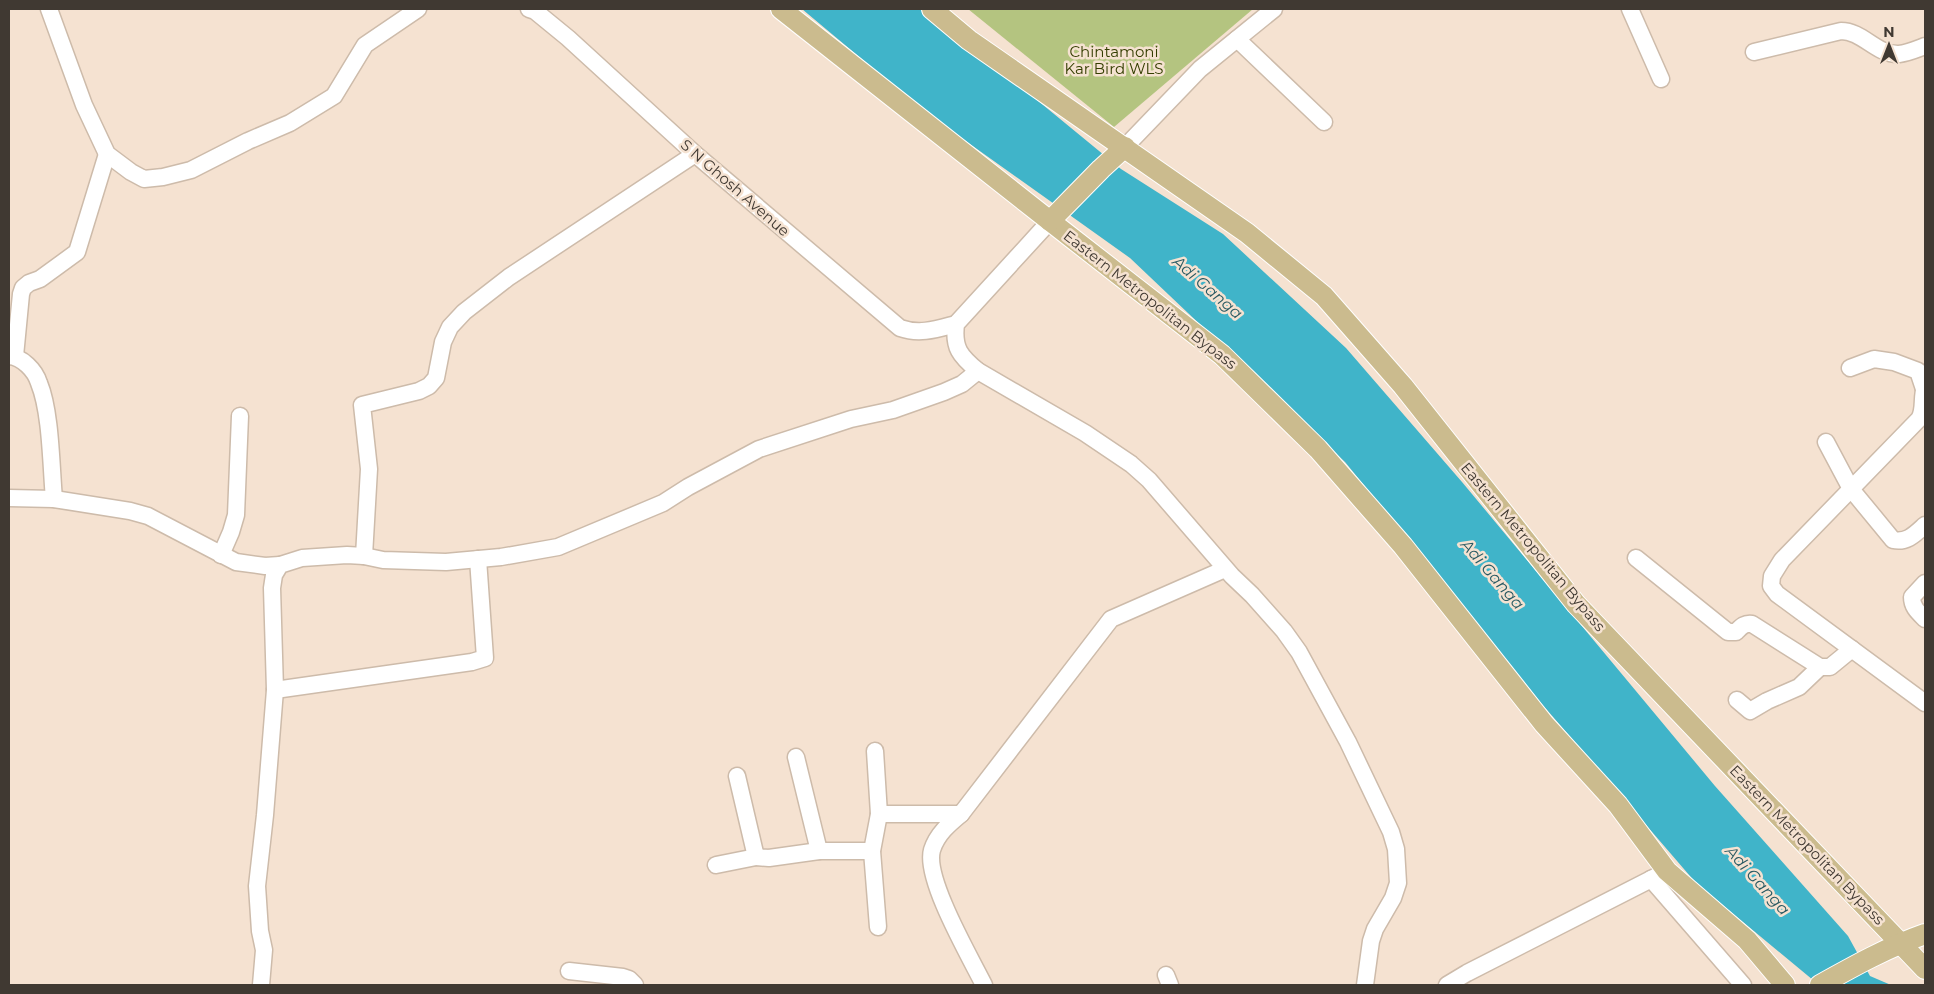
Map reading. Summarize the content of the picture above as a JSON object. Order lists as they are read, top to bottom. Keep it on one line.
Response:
{"streets":{"main road":["Eastern Metropolitan Bypass"],"street":["S N Ghosh Avenue"]},"water":["Adi Ganga"],"parks":["Chintamoni Kar Bird WLS"],"north":"top"}
